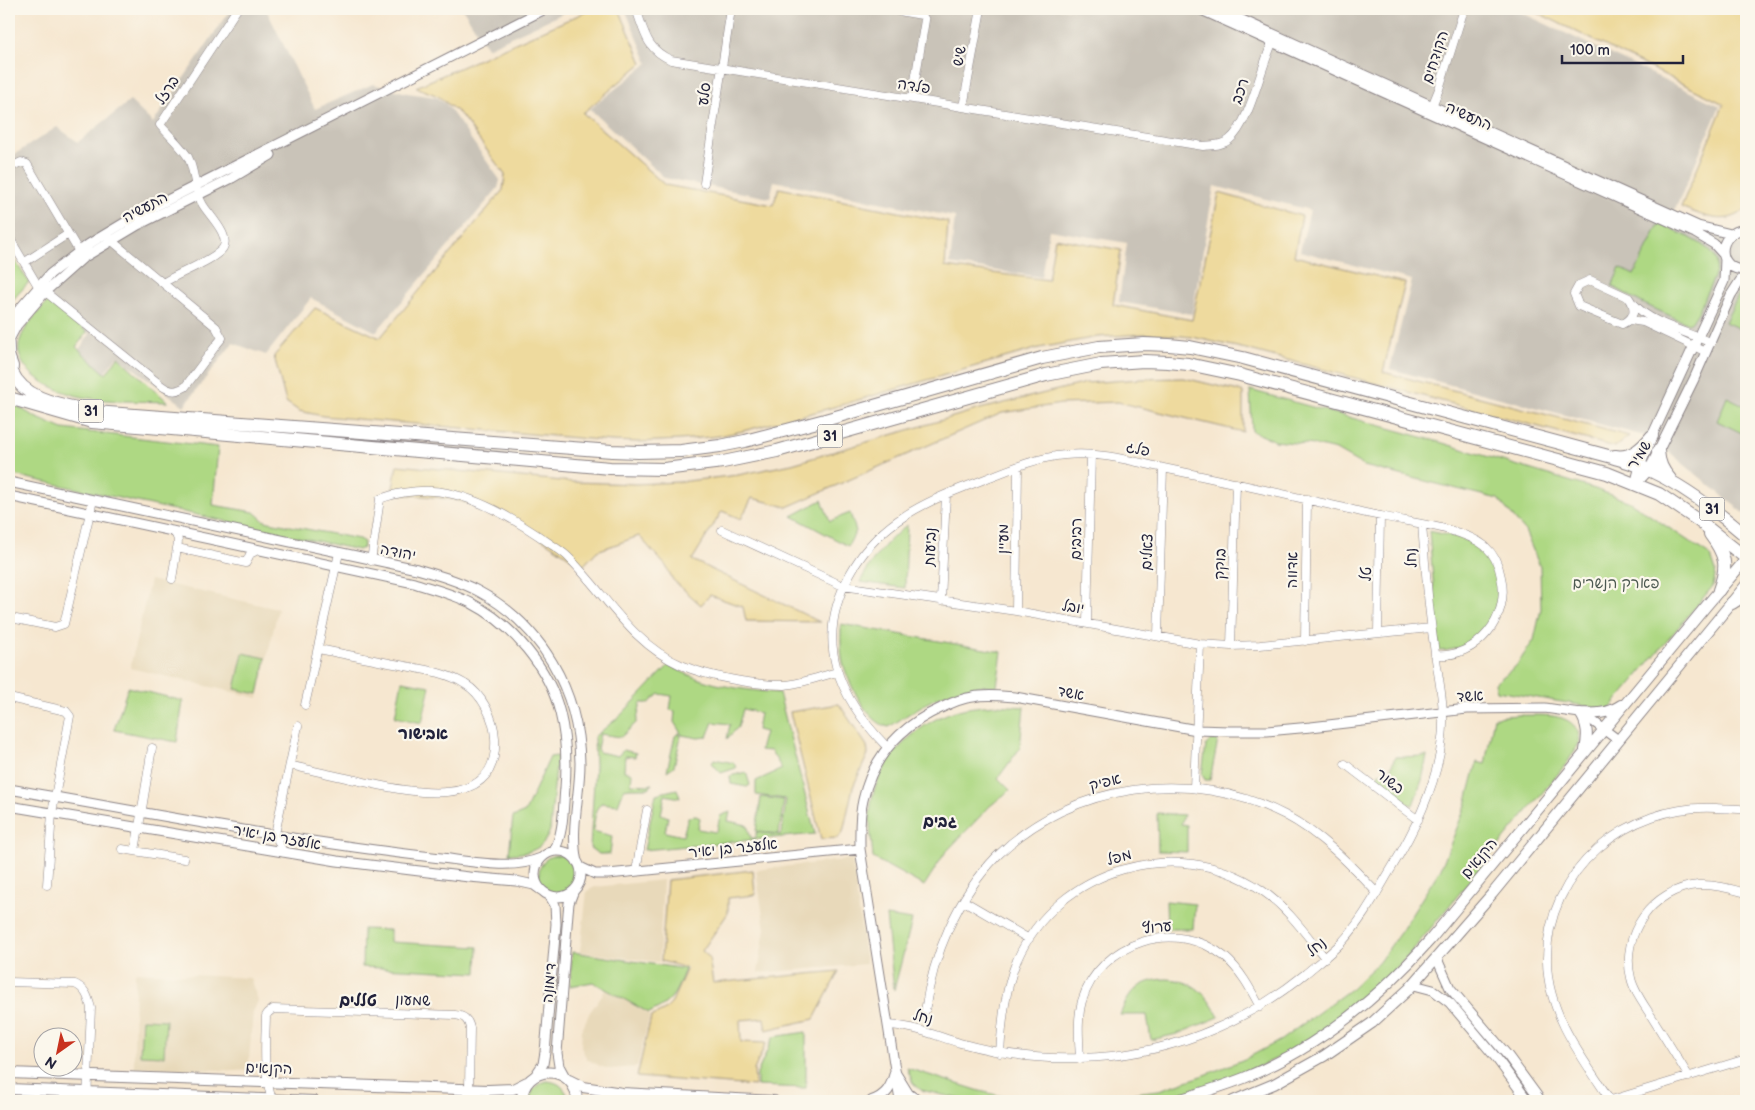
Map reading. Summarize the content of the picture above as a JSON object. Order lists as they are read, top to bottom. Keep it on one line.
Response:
{"streets":{"highway":["31"],"main road":["הקנאים"],"street":["שיש","הקודחים","פלדה","ברזל","רכב","סלע","התעשיה","פלג","שמיר","מעיין","רביבים","נביעות","יהודה","צאלים","נחל","בוקק","אדווה","טל","יובל","אשד","בשור","אפיק","אלעזר בן יאיר","מפל","ערוץ","דימונה","שמעון"]},"crossings":[["שיש","פלדה"],["הקודחים","התעשיה"],["פלדה","רכב"],["פלדה","סלע"],["ברזל","התעשיה"],["רכב","התעשיה"],["התעשיה","31"],["התעשיה","שמיר"],["31","שמיר"],["31","הקנאים"],["פלג","מעיין"],["פלג","רביבים"],["פלג","נביעות"],["פלג","צאלים"],["פלג","נחל"],["פלג","בוקק"],["פלג","אדווה"],["פלג","טל"],["פלג","יובל"],["פלג","אשד"],["מעיין","יובל"],["רביבים","יובל"],["נביעות","יובל"],["יהודה","אלעזר בן יאיר"],["יהודה","דימונה"],["צאלים","יובל"],["נחל","יובל"],["נחל","אשד"],["נחל","בשור"],["נחל","אפיק"],["נחל","מפל"],["נחל","ערוץ"],["בוקק","יובל"],["אדווה","יובל"],["טל","יובל"],["אשד","אלעזר בן יאיר"],["אשד","הקנאים"],["אלעזר בן יאיר","דימונה"],["הקנאים","דימונה"],["הקנאים","שמעון"]],"districts":["אבישור","גבים","טללים"],"parks":["פארק הנשרים"],"scale_bar":"100 m","north":"bottom left"}
